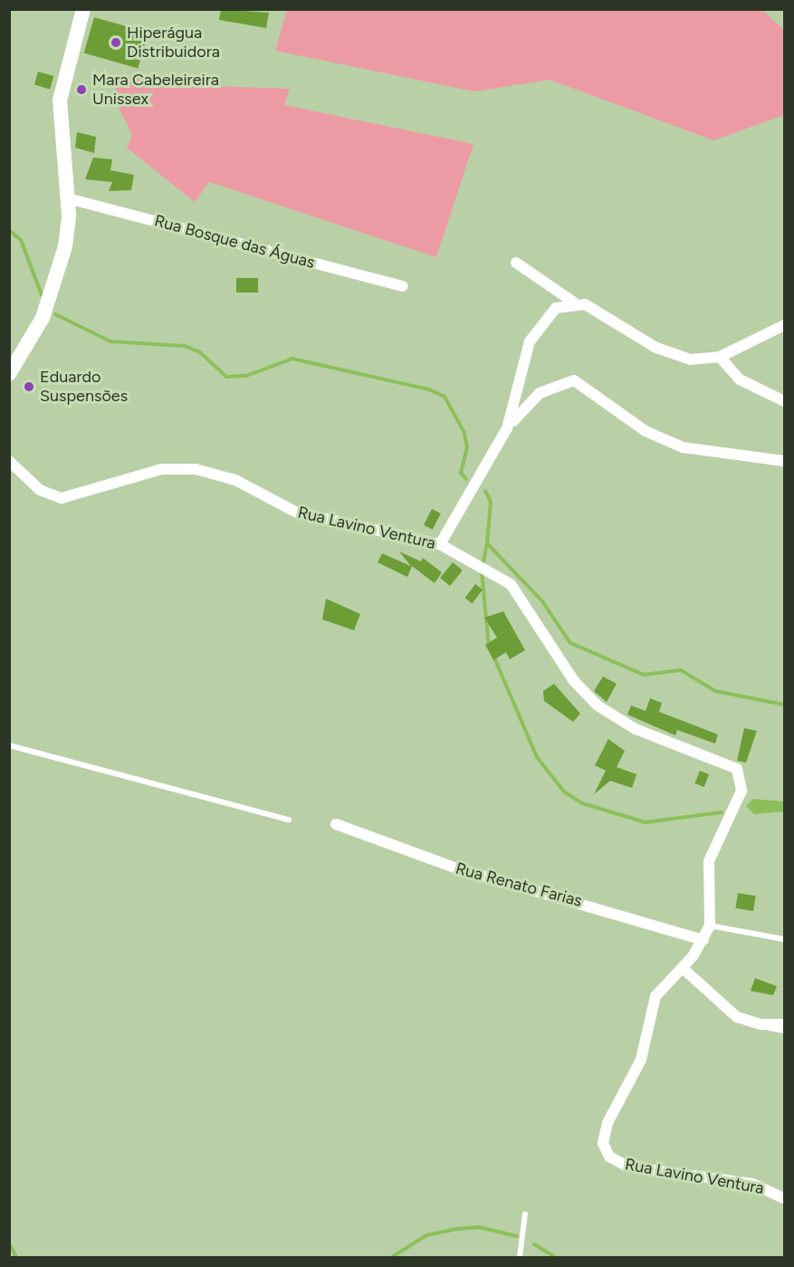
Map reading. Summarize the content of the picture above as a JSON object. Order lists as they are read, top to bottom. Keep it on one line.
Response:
{"streets":{"street":["Rua Bosque das Águas","Rua Lavino Ventura","Rua Renato Farias"]},"crossings":[["Rua Lavino Ventura","Rua Renato Farias"]],"places":["Hiperágua Distribuidora","Mara Cabeleireira Unissex","Eduardo Suspensões"]}
